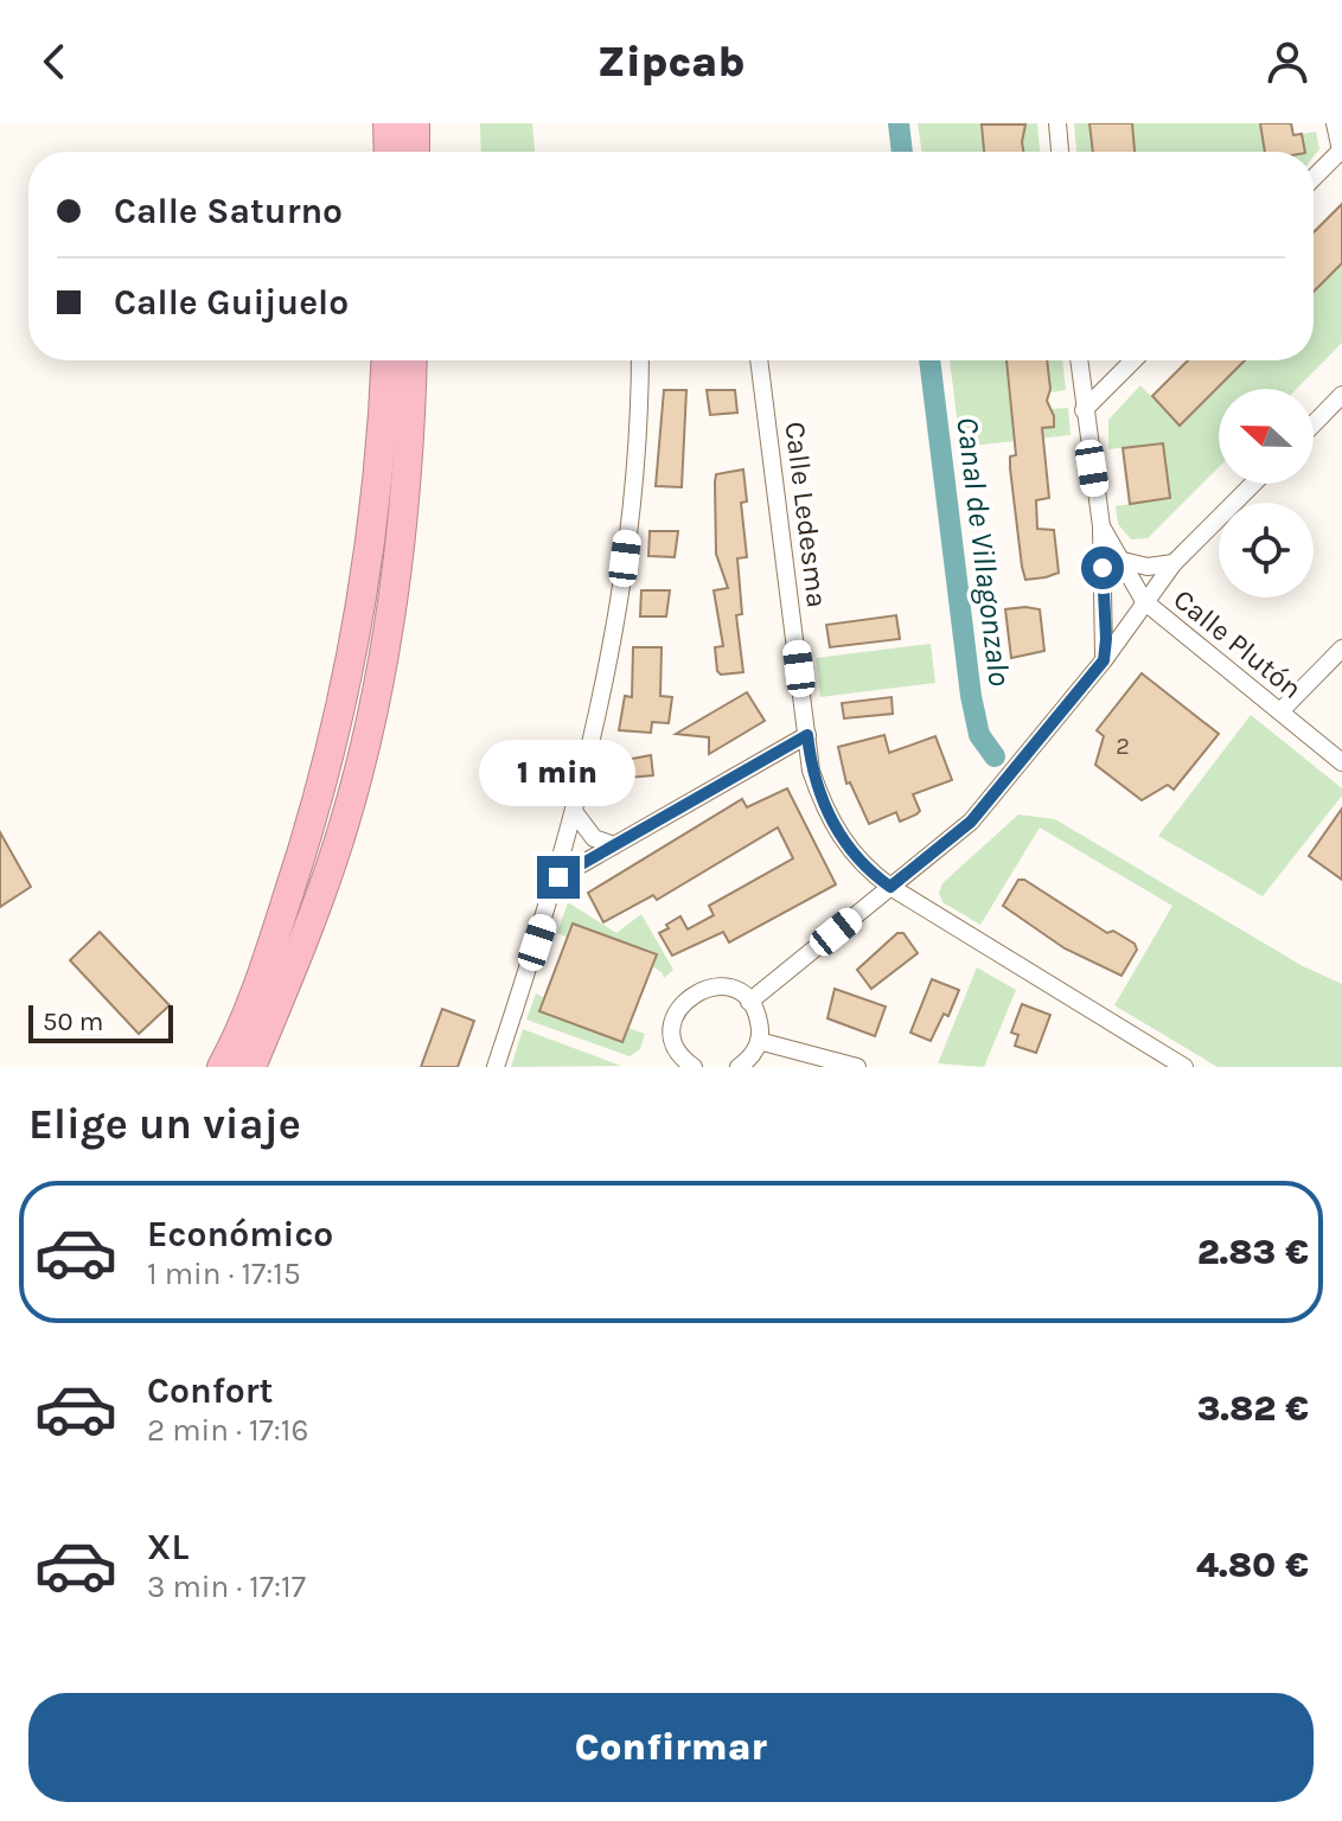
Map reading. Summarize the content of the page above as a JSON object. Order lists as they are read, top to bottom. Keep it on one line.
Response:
{"streets":{"street":["Calle Ledesma","Calle Plutón"]},"water":["Canal de Villagonzalo"],"house_numbers":["2"],"scale_bar":"50 m","north":"left","page":{"header":"Zipcab","banner":["Calle Saturno","Calle Guijuelo"],"bubble":"1 min","scale":"50 m","heading":"Elige un viaje","list":[{"name":"Económico","note":"1 min · 17:15","value":"2.83 €"},{"name":"Confort","note":"2 min · 17:16","value":"3.82 €"},{"name":"XL","note":"3 min · 17:17","value":"4.80 €"}],"buttons":"Confirmar"}}
